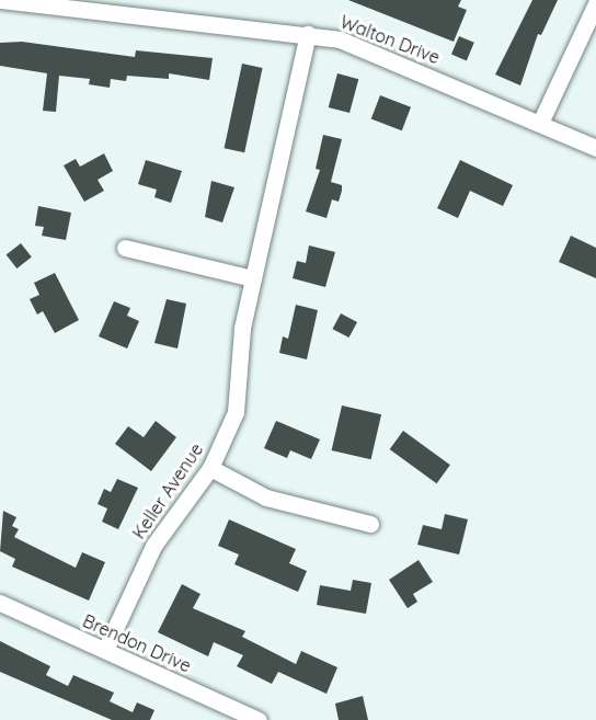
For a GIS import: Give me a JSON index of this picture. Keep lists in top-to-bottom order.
{
  "streets": {
    "street": ["Walton Drive", "Keller Avenue", "Brendon Drive"]
  },
  "crossings": [
    ["Walton Drive", "Keller Avenue"],
    ["Keller Avenue", "Brendon Drive"]
  ]
}
